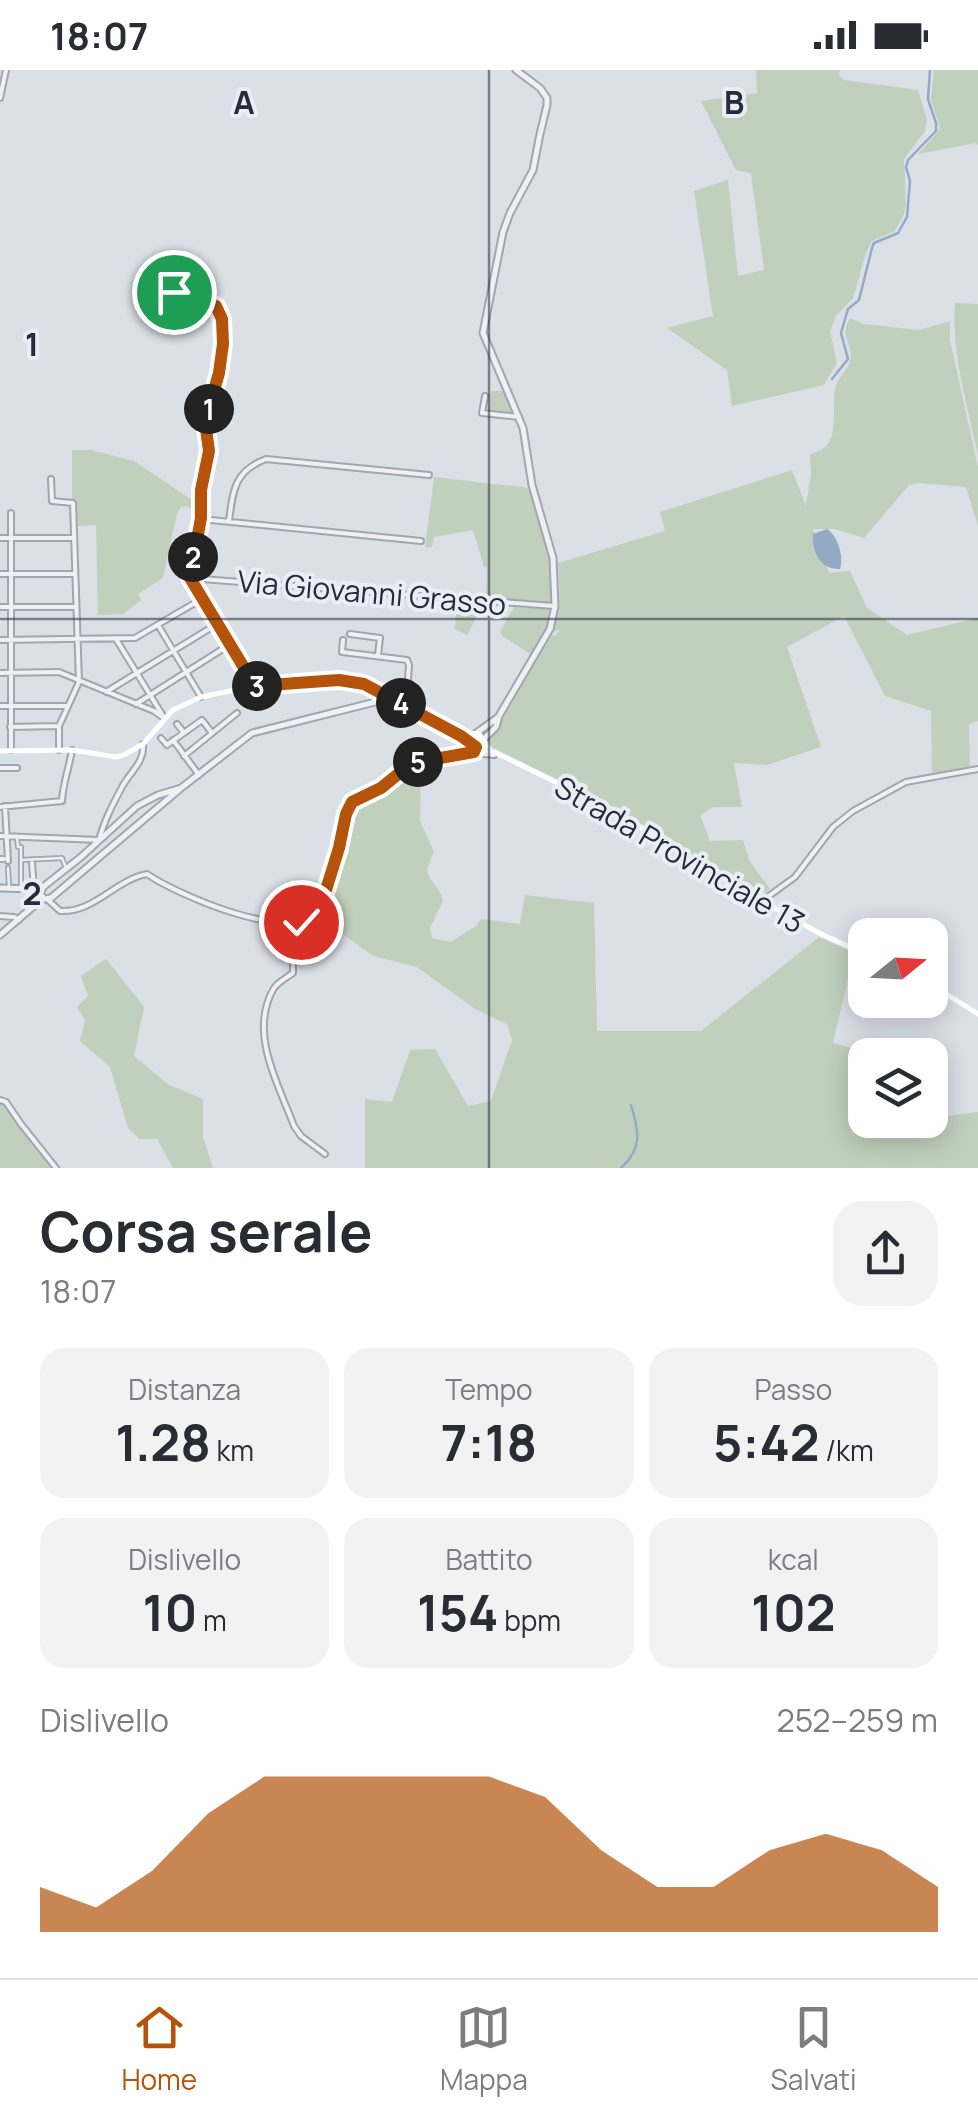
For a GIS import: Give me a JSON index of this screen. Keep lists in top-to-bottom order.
{
  "streets": {
    "main road": ["Strada Provinciale 13"],
    "street": ["Via Giovanni Grasso"]
  },
  "north": "right",
  "page": {
    "status": "18:07",
    "pins": [
      "1",
      "2",
      "3",
      "4",
      "5"
    ],
    "heading": ["Corsa serale", "18:07"],
    "stats": [
      ["Distanza", "1.28 km"],
      ["Tempo", "7:18"],
      ["Passo", "5:42 /km"],
      ["Dislivello", "10 m"],
      ["Battito", "154 bpm"],
      ["kcal", "102"]
    ],
    "chart": ["Dislivello", "252–259 m"],
    "tabs": ["Home", "Mappa", "Salvati"]
  },
  "grid": {
    "columns": ["A", "B"],
    "rows": ["1", "2"]
  }
}
